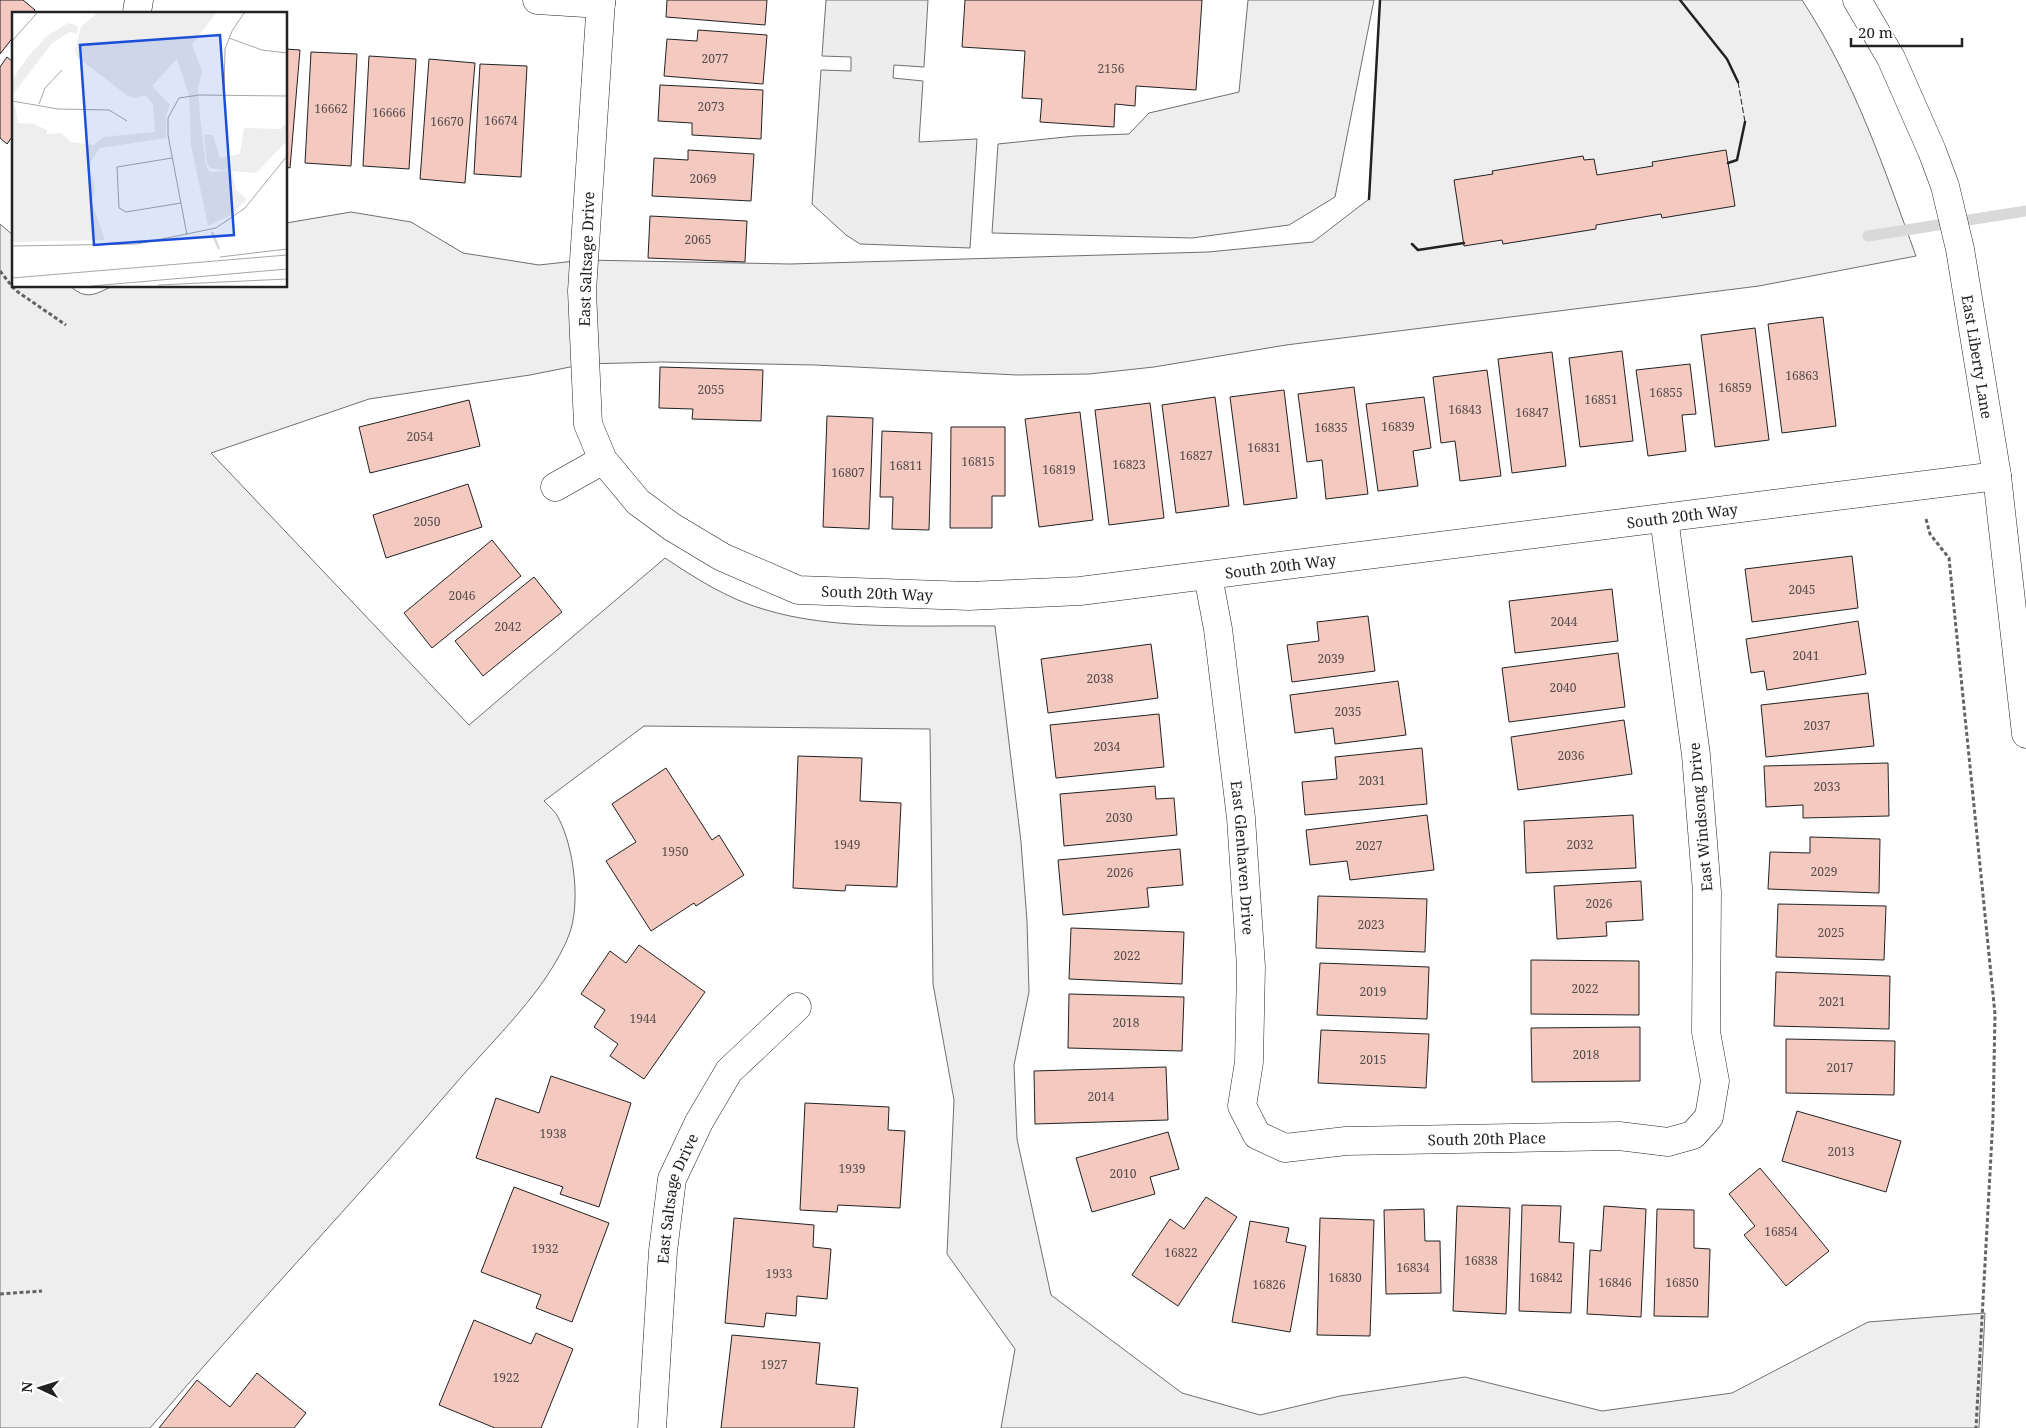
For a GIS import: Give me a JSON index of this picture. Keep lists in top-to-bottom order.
{
  "streets": {
    "street": [
      "East Saltsage Drive",
      "East Liberty Lane",
      "South 20th Way",
      "East Windsong Drive",
      "East Glenhaven Drive",
      "South 20th Place"
    ]
  },
  "crossings": [
    ["East Saltsage Drive", "South 20th Way"],
    ["East Liberty Lane", "South 20th Way"],
    ["South 20th Way", "East Windsong Drive"],
    ["South 20th Way", "East Glenhaven Drive"],
    ["East Windsong Drive", "South 20th Place"],
    ["East Glenhaven Drive", "South 20th Place"]
  ],
  "house_numbers": [
    "2077",
    "2156",
    "2073",
    "16662",
    "16666",
    "16674",
    "16670",
    "2069",
    "2065",
    "16863",
    "16859",
    "2055",
    "16855",
    "16851",
    "16843",
    "16847",
    "16839",
    "16835",
    "2054",
    "16831",
    "16827",
    "16815",
    "16823",
    "16811",
    "16819",
    "16807",
    "2050",
    "2045",
    "2046",
    "2044",
    "2042",
    "2041",
    "2039",
    "2038",
    "2040",
    "2035",
    "2037",
    "2034",
    "2036",
    "2031",
    "2033",
    "2030",
    "1949",
    "2032",
    "2027",
    "1950",
    "2029",
    "2026",
    "2026",
    "2023",
    "2025",
    "2022",
    "2022",
    "2019",
    "2021",
    "1944",
    "2018",
    "2018",
    "2015",
    "2017",
    "2014",
    "1938",
    "2013",
    "1939",
    "2010",
    "16854",
    "1932",
    "16822",
    "16838",
    "16834",
    "1933",
    "16830",
    "16842",
    "16846",
    "16850",
    "16826",
    "1927",
    "1922"
  ],
  "scale_bar": "20 m",
  "north": "left"
}
